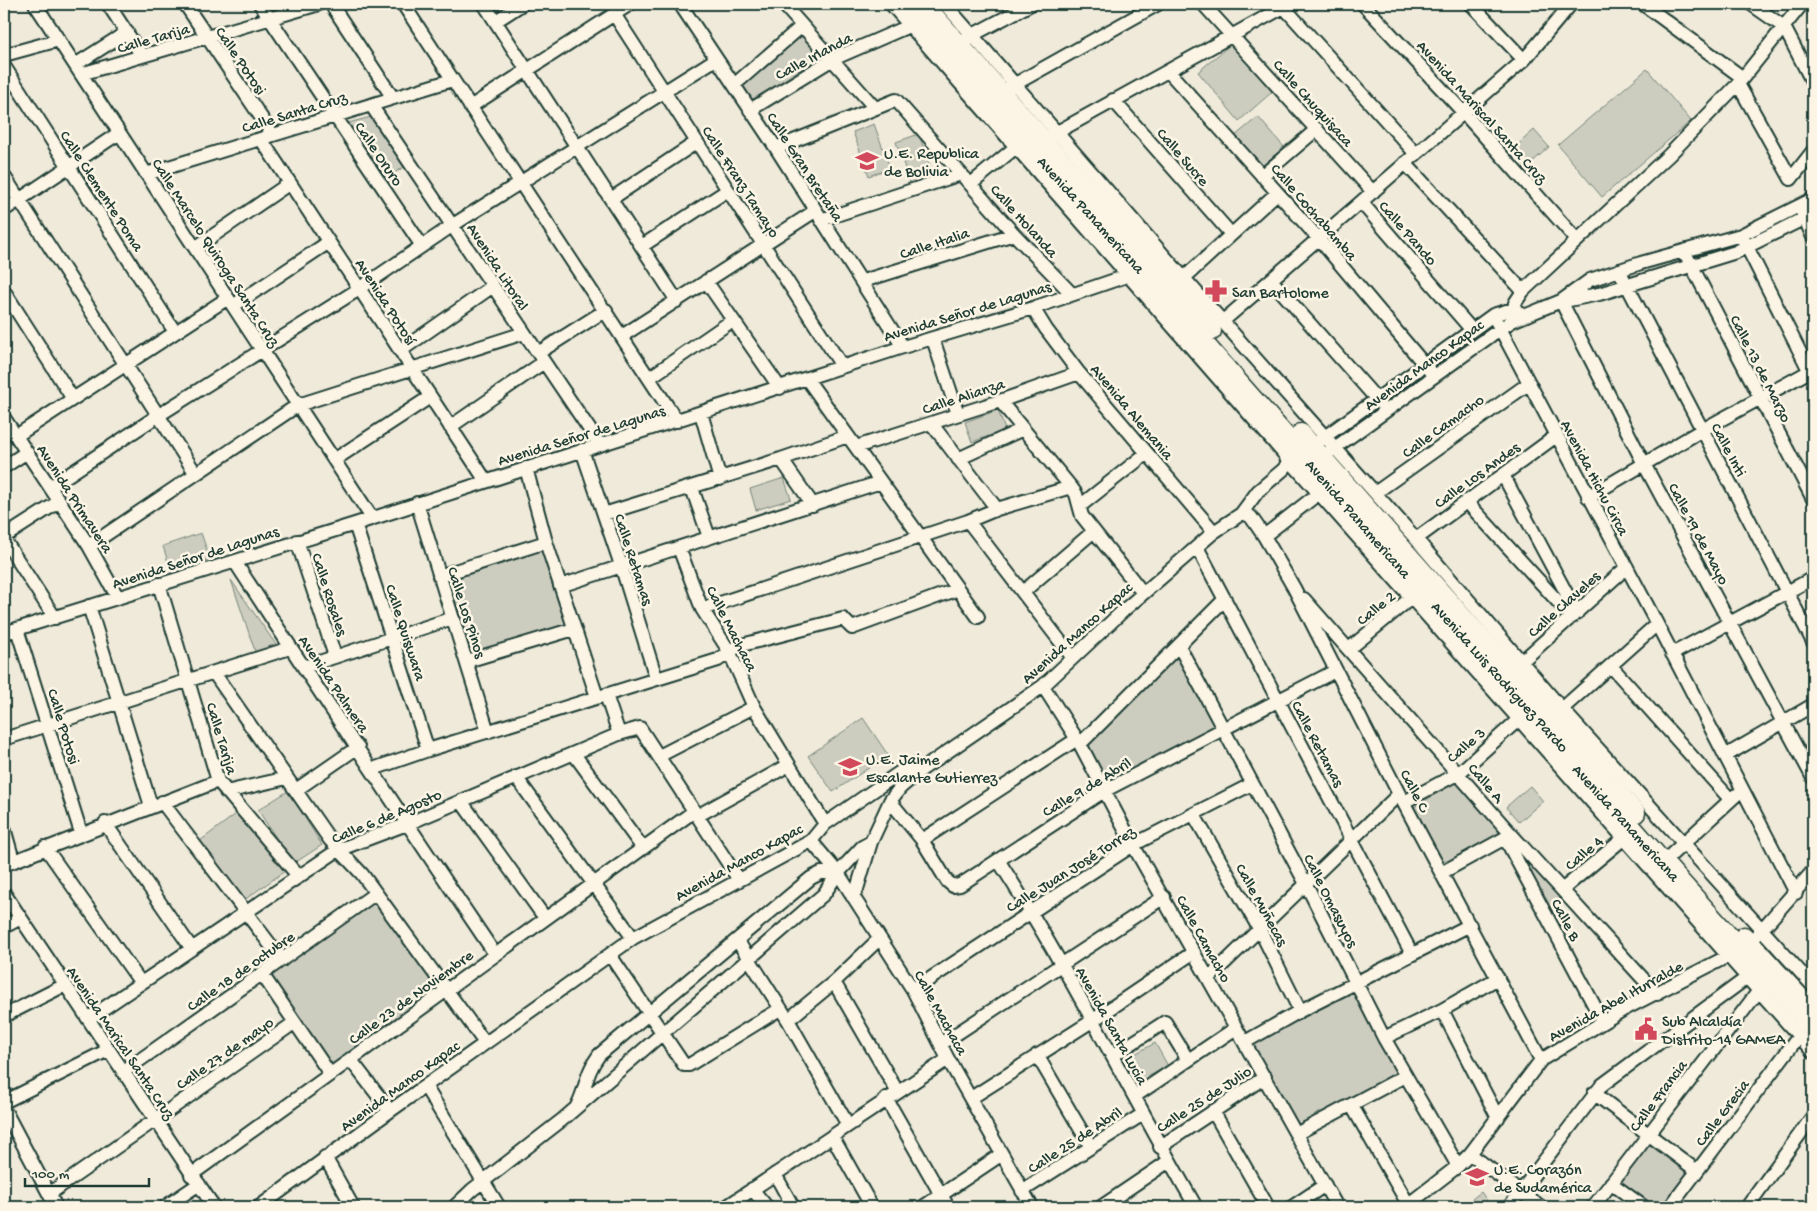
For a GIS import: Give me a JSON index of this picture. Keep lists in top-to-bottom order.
{
  "streets": {
    "highway": ["Avenida Panamericana"],
    "street": [
      "Calle Tarija",
      "Calle Irlanda",
      "Calle Potosi",
      "Calle Chuquisaca",
      "Calle Santa Cruz",
      "Avenida Mariscal Santa Cruz",
      "Calle Oruro",
      "Calle Sucre",
      "Calle Gran Bretaña",
      "Calle Franz Tamayo",
      "Calle Clemente Poma",
      "Calle Cochabamba",
      "Calle Holanda",
      "Calle Pando",
      "Calle Italia",
      "Calle Marcelo Quiroga Santa Cruz",
      "Avenida Litoral",
      "Avenida Potosí",
      "Avenida Señor de Lagunas",
      "Avenida Manco Kapac",
      "Calle 13 de Marzo",
      "Calle Alianza",
      "Avenida Alemania",
      "Calle Camacho",
      "Calle Inti",
      "Calle Los Andes",
      "Avenida Hichu Circa",
      "Avenida Primavera",
      "Calle 19 de Mayo",
      "Calle Retamas",
      "Calle Rosales",
      "Calle Claveles",
      "Calle 2",
      "Calle Los Pinos",
      "Calle Machaca",
      "Calle Quiswara",
      "Avenida Luis Rodriguez Pardo",
      "Avenida Palmera",
      "Calle 3",
      "Calle A",
      "Calle 9 de Abril",
      "Calle C",
      "Calle 6 de Agosto",
      "Calle 4",
      "Calle Juan José Torrez",
      "Calle Omasuyos",
      "Calle Muñecas",
      "Calle B",
      "Calle 18 de octubre",
      "Calle 23 de Noviembre",
      "Avenida Abel Iturralde",
      "Avenida Santa Lucia",
      "Avenida Marical Santa Cruz",
      "Calle 27 de mayo",
      "Calle Francia",
      "Calle 25 de Julio",
      "Calle Grecia",
      "Calle 25 de Abril"
    ]
  },
  "crossings": [
    ["Calle Tarija", "Calle Potosi"],
    ["Calle Tarija", "Calle Oruro"],
    ["Calle Tarija", "Calle Marcelo Quiroga Santa Cruz"],
    ["Calle Tarija", "Avenida Señor de Lagunas"],
    ["Calle Tarija", "Calle 6 de Agosto"],
    ["Calle Irlanda", "Calle Gran Bretaña"],
    ["Calle Irlanda", "Avenida Panamericana"],
    ["Calle Potosi", "Calle Santa Cruz"],
    ["Calle Potosi", "Avenida Potosí"],
    ["Calle Potosi", "Avenida Señor de Lagunas"],
    ["Calle Chuquisaca", "Calle Pando"],
    ["Calle Santa Cruz", "Calle Oruro"],
    ["Calle Santa Cruz", "Calle Marcelo Quiroga Santa Cruz"],
    ["Calle Santa Cruz", "Avenida Litoral"],
    ["Calle Santa Cruz", "Avenida Potosí"],
    ["Avenida Mariscal Santa Cruz", "Calle Pando"],
    ["Calle Gran Bretaña", "Calle Italia"],
    ["Calle Gran Bretaña", "Avenida Señor de Lagunas"],
    ["Calle Franz Tamayo", "Avenida Señor de Lagunas"],
    ["Calle Cochabamba", "Avenida Manco Kapac"],
    ["Avenida Panamericana", "Avenida Señor de Lagunas"],
    ["Avenida Panamericana", "Avenida Manco Kapac"],
    ["Avenida Panamericana", "Calle Camacho"],
    ["Avenida Panamericana", "Calle Los Andes"],
    ["Avenida Panamericana", "Calle Claveles"],
    ["Avenida Panamericana", "Calle 2"],
    ["Avenida Panamericana", "Avenida Luis Rodriguez Pardo"],
    ["Avenida Panamericana", "Avenida Abel Iturralde"],
    ["Avenida Panamericana", "Calle Francia"],
    ["Avenida Panamericana", "Calle Grecia"],
    ["Calle Holanda", "Calle Italia"],
    ["Calle Holanda", "Avenida Señor de Lagunas"],
    ["Calle Marcelo Quiroga Santa Cruz", "Avenida Señor de Lagunas"],
    ["Avenida Litoral", "Avenida Señor de Lagunas"],
    ["Avenida Potosí", "Avenida Señor de Lagunas"],
    ["Avenida Señor de Lagunas", "Avenida Alemania"],
    ["Avenida Señor de Lagunas", "Avenida Primavera"],
    ["Avenida Señor de Lagunas", "Calle Retamas"],
    ["Avenida Señor de Lagunas", "Calle Rosales"],
    ["Avenida Señor de Lagunas", "Calle Los Pinos"],
    ["Avenida Señor de Lagunas", "Calle Quiswara"],
    ["Avenida Señor de Lagunas", "Avenida Palmera"],
    ["Avenida Manco Kapac", "Avenida Alemania"],
    ["Avenida Manco Kapac", "Calle Camacho"],
    ["Avenida Manco Kapac", "Avenida Hichu Circa"],
    ["Avenida Manco Kapac", "Calle Retamas"],
    ["Avenida Manco Kapac", "Calle Machaca"],
    ["Calle Alianza", "Avenida Alemania"],
    ["Calle Camacho", "Avenida Hichu Circa"],
    ["Calle Camacho", "Calle 3"],
    ["Calle Camacho", "Calle 9 de Abril"],
    ["Calle Camacho", "Calle Juan José Torrez"],
    ["Calle Camacho", "Calle 25 de Julio"],
    ["Calle Los Andes", "Avenida Hichu Circa"],
    ["Avenida Hichu Circa", "Calle Claveles"],
    ["Avenida Hichu Circa", "Avenida Abel Iturralde"],
    ["Calle Retamas", "Calle 3"],
    ["Calle Retamas", "Calle 9 de Abril"],
    ["Calle 2", "Avenida Luis Rodriguez Pardo"],
    ["Calle 2", "Calle A"],
    ["Calle Machaca", "Calle Juan José Torrez"],
    ["Calle Machaca", "Calle 23 de Noviembre"],
    ["Calle Machaca", "Calle 25 de Abril"],
    ["Avenida Luis Rodriguez Pardo", "Calle 3"],
    ["Avenida Luis Rodriguez Pardo", "Calle 4"],
    ["Avenida Luis Rodriguez Pardo", "Avenida Abel Iturralde"],
    ["Avenida Palmera", "Calle 6 de Agosto"],
    ["Avenida Palmera", "Calle 23 de Noviembre"],
    ["Calle 3", "Calle A"],
    ["Calle 3", "Calle C"],
    ["Calle 3", "Calle Omasuyos"],
    ["Calle 3", "Calle Muñecas"],
    ["Calle A", "Calle C"],
    ["Calle A", "Calle 4"],
    ["Calle A", "Calle B"],
    ["Calle A", "Avenida Abel Iturralde"],
    ["Calle 9 de Abril", "Calle C"],
    ["Calle 9 de Abril", "Calle Omasuyos"],
    ["Calle 9 de Abril", "Avenida Santa Lucia"],
    ["Calle C", "Avenida Abel Iturralde"],
    ["Calle 6 de Agosto", "Avenida Marical Santa Cruz"],
    ["Calle Juan José Torrez", "Calle Omasuyos"],
    ["Calle Juan José Torrez", "Calle Muñecas"],
    ["Calle Juan José Torrez", "Avenida Santa Lucia"],
    ["Calle Omasuyos", "Avenida Abel Iturralde"],
    ["Calle B", "Avenida Abel Iturralde"],
    ["Calle 18 de octubre", "Avenida Marical Santa Cruz"],
    ["Calle 23 de Noviembre", "Avenida Marical Santa Cruz"],
    ["Avenida Santa Lucia", "Calle 25 de Julio"],
    ["Avenida Santa Lucia", "Calle 25 de Abril"],
    ["Avenida Marical Santa Cruz", "Calle 27 de mayo"]
  ],
  "places": {
    "school or university": ["U.E. Republica de Bolivia", "U.E. Jaime Escalante Gutierrez", "U.E. Corazón de Sudamérica"],
    "pharmacy": ["San Bartolome"],
    "public building": ["Sub Alcaldía Distrito-14 GAMEA"]
  },
  "scale_bar": "100 m"
}
